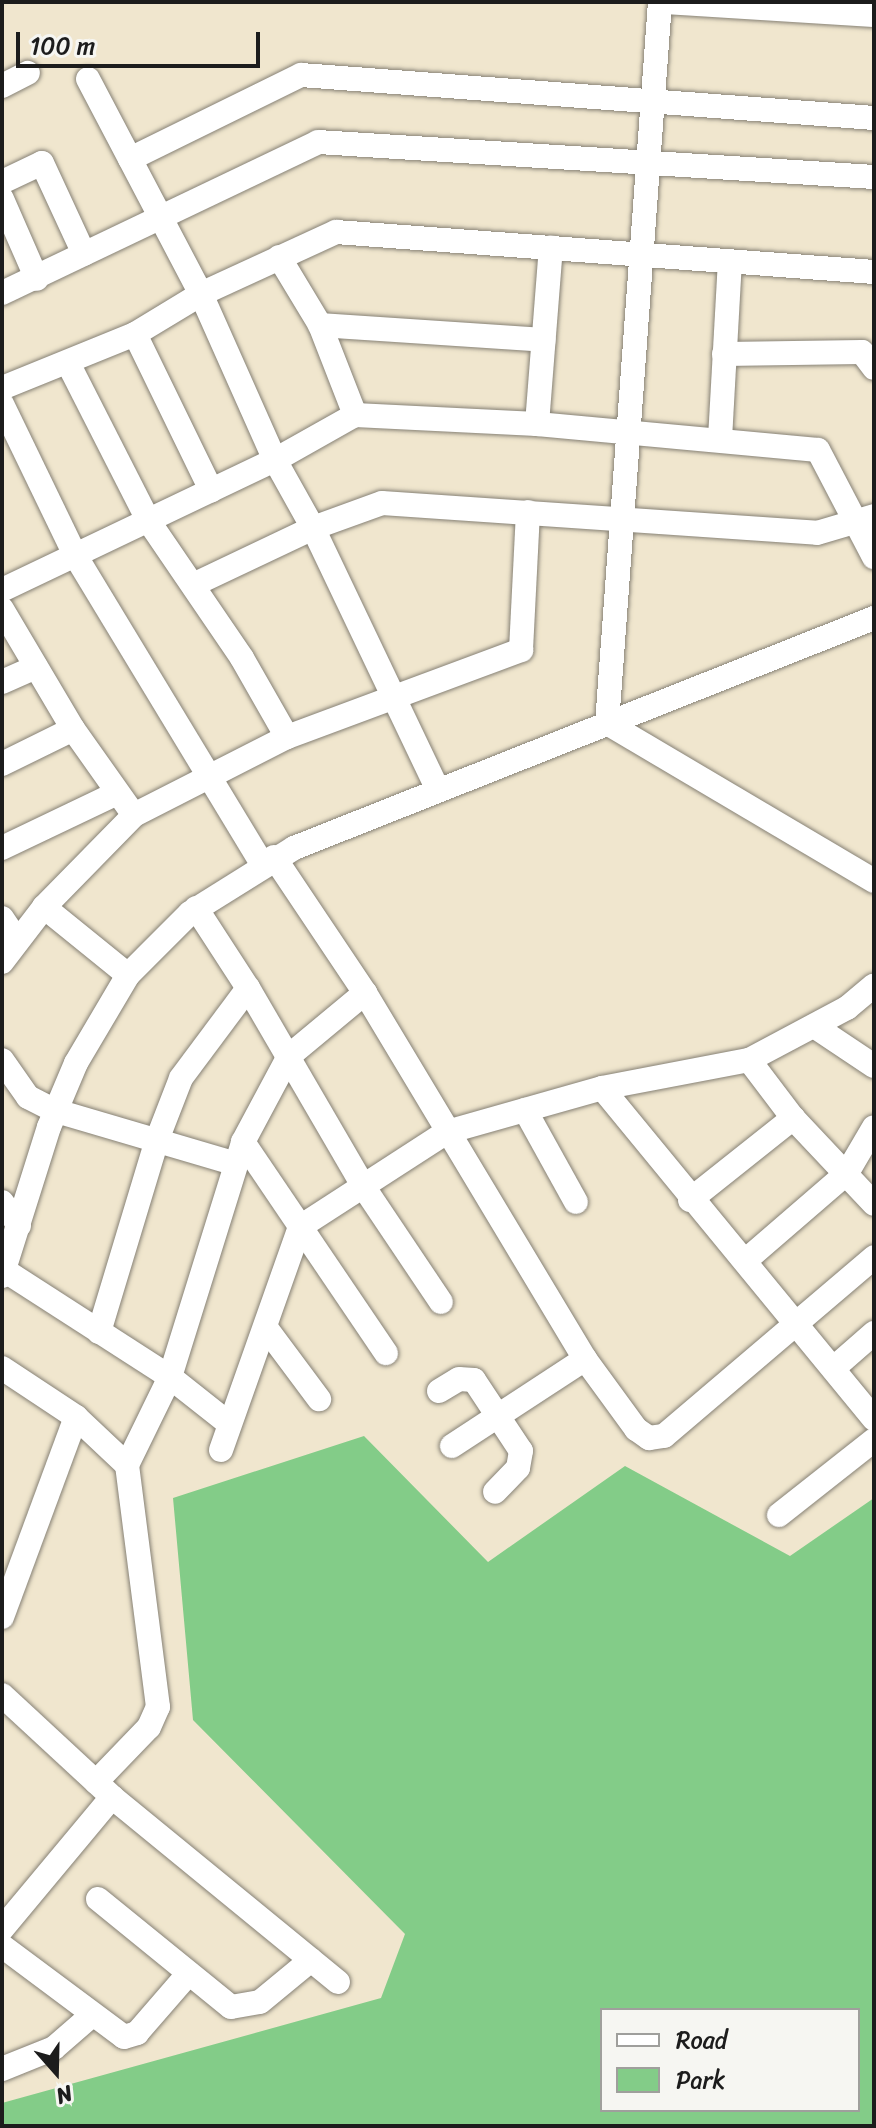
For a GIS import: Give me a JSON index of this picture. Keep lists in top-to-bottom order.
{
  "legend": ["Road", "Park"],
  "scale_bar": "100 m",
  "north": "bottom"
}
